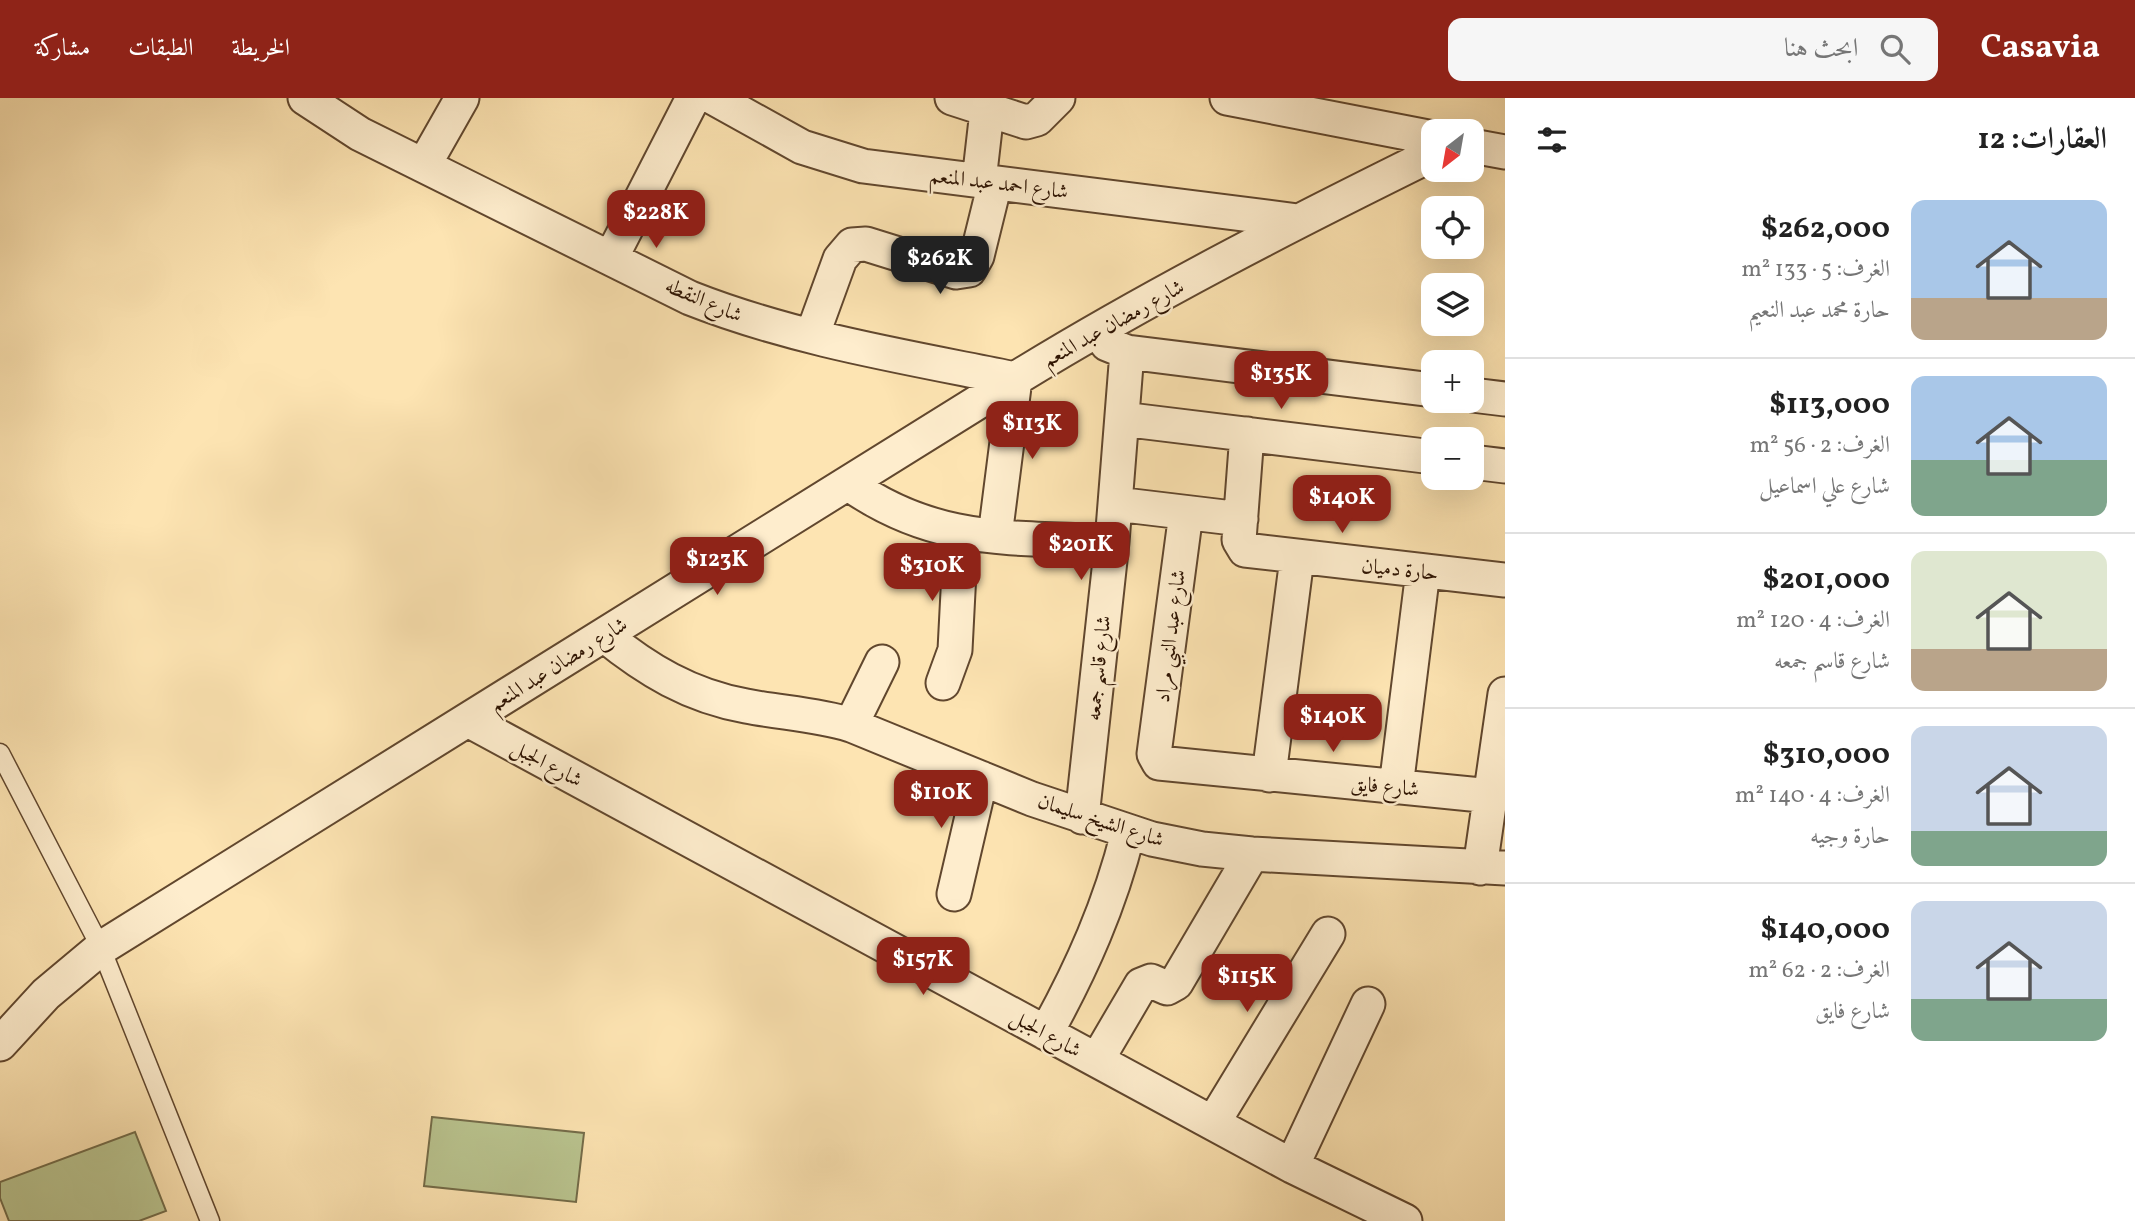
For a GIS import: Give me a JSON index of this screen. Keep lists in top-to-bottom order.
{
  "streets": {
    "street": [
      "شارع احمد عبد المنعم",
      "شارع النقطه",
      "شارع رمضان عبد المنعم",
      "حارة دميان",
      "شارع عبد النبي مراد",
      "شارع قاسم جمعه",
      "شارع الجبل",
      "شارع فايق",
      "شارع الشيخ سليمان"
    ]
  },
  "crossings": [
    ["شارع احمد عبد المنعم", "شارع رمضان عبد المنعم"],
    ["شارع النقطه", "شارع رمضان عبد المنعم"],
    ["شارع رمضان عبد المنعم", "شارع الجبل"],
    ["شارع رمضان عبد المنعم", "شارع الشيخ سليمان"],
    ["شارع عبد النبي مراد", "شارع فايق"],
    ["شارع قاسم جمعه", "شارع الشيخ سليمان"]
  ],
  "north": "bottom left",
  "page": {
    "header": "Casavia",
    "search": "ابحث هنا",
    "nav": ["الخريطة", "الطبقات", "مشاركة"],
    "heading": "العقارات: 12",
    "map_buttons": ["+", "−"],
    "list": [
      {
        "name": "$262,000",
        "note": "الغرف: 5 · 133 m² · حارة محمد عبد النعيم"
      },
      {
        "name": "$113,000",
        "note": "الغرف: 2 · 56 m² · شارع علي اسماعيل"
      },
      {
        "name": "$201,000",
        "note": "الغرف: 4 · 120 m² · شارع قاسم جمعه"
      },
      {
        "name": "$310,000",
        "note": "الغرف: 4 · 140 m² · حارة وجيه"
      },
      {
        "name": "$140,000",
        "note": "الغرف: 2 · 62 m² · شارع فايق"
      }
    ],
    "price": [
      "$228K",
      "$262K",
      "$135K",
      "$113K",
      "$140K",
      "$201K",
      "$123K",
      "$310K",
      "$140K",
      "$110K",
      "$157K",
      "$115K"
    ]
  }
}
